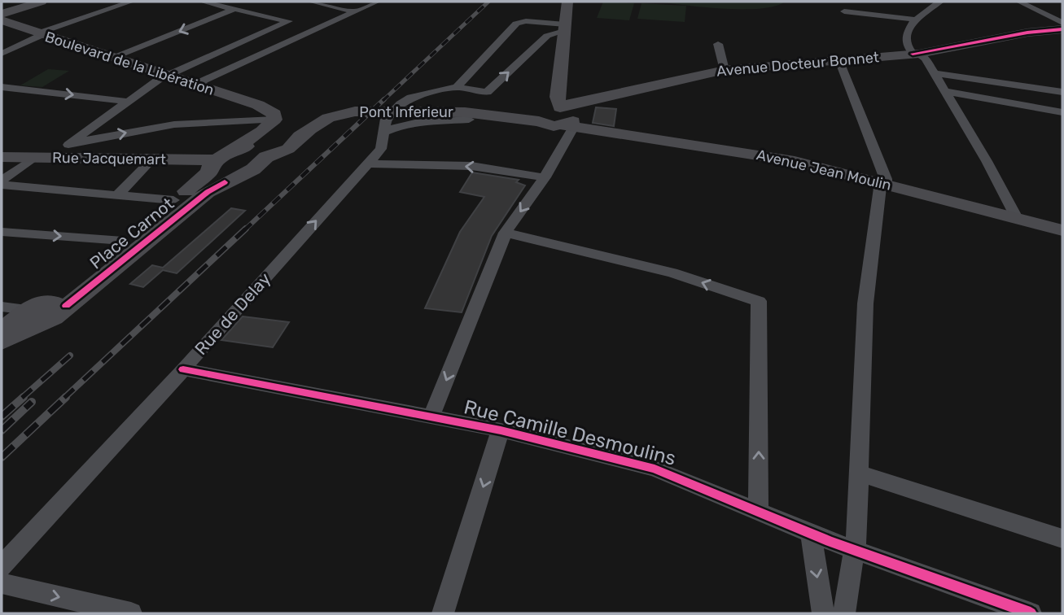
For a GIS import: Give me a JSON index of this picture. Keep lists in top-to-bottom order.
{
  "streets": {
    "main road": [
      "Boulevard de la Libération",
      "Avenue Docteur Bonnet",
      "Pont Inferieur",
      "Rue Jacquemart",
      "Avenue Jean Moulin",
      "Place Carnot"
    ],
    "street": ["Rue de Delay", "Rue Camille Desmoulins"]
  },
  "crossings": [
    ["Boulevard de la Libération", "Pont Inferieur"],
    ["Boulevard de la Libération", "Place Carnot"],
    ["Avenue Docteur Bonnet", "Pont Inferieur"],
    ["Avenue Docteur Bonnet", "Avenue Jean Moulin"],
    ["Pont Inferieur", "Avenue Jean Moulin"],
    ["Pont Inferieur", "Place Carnot"],
    ["Rue Jacquemart", "Place Carnot"],
    ["Rue de Delay", "Rue Camille Desmoulins"]
  ],
  "one_way": ["Rue de Delay"]
}
